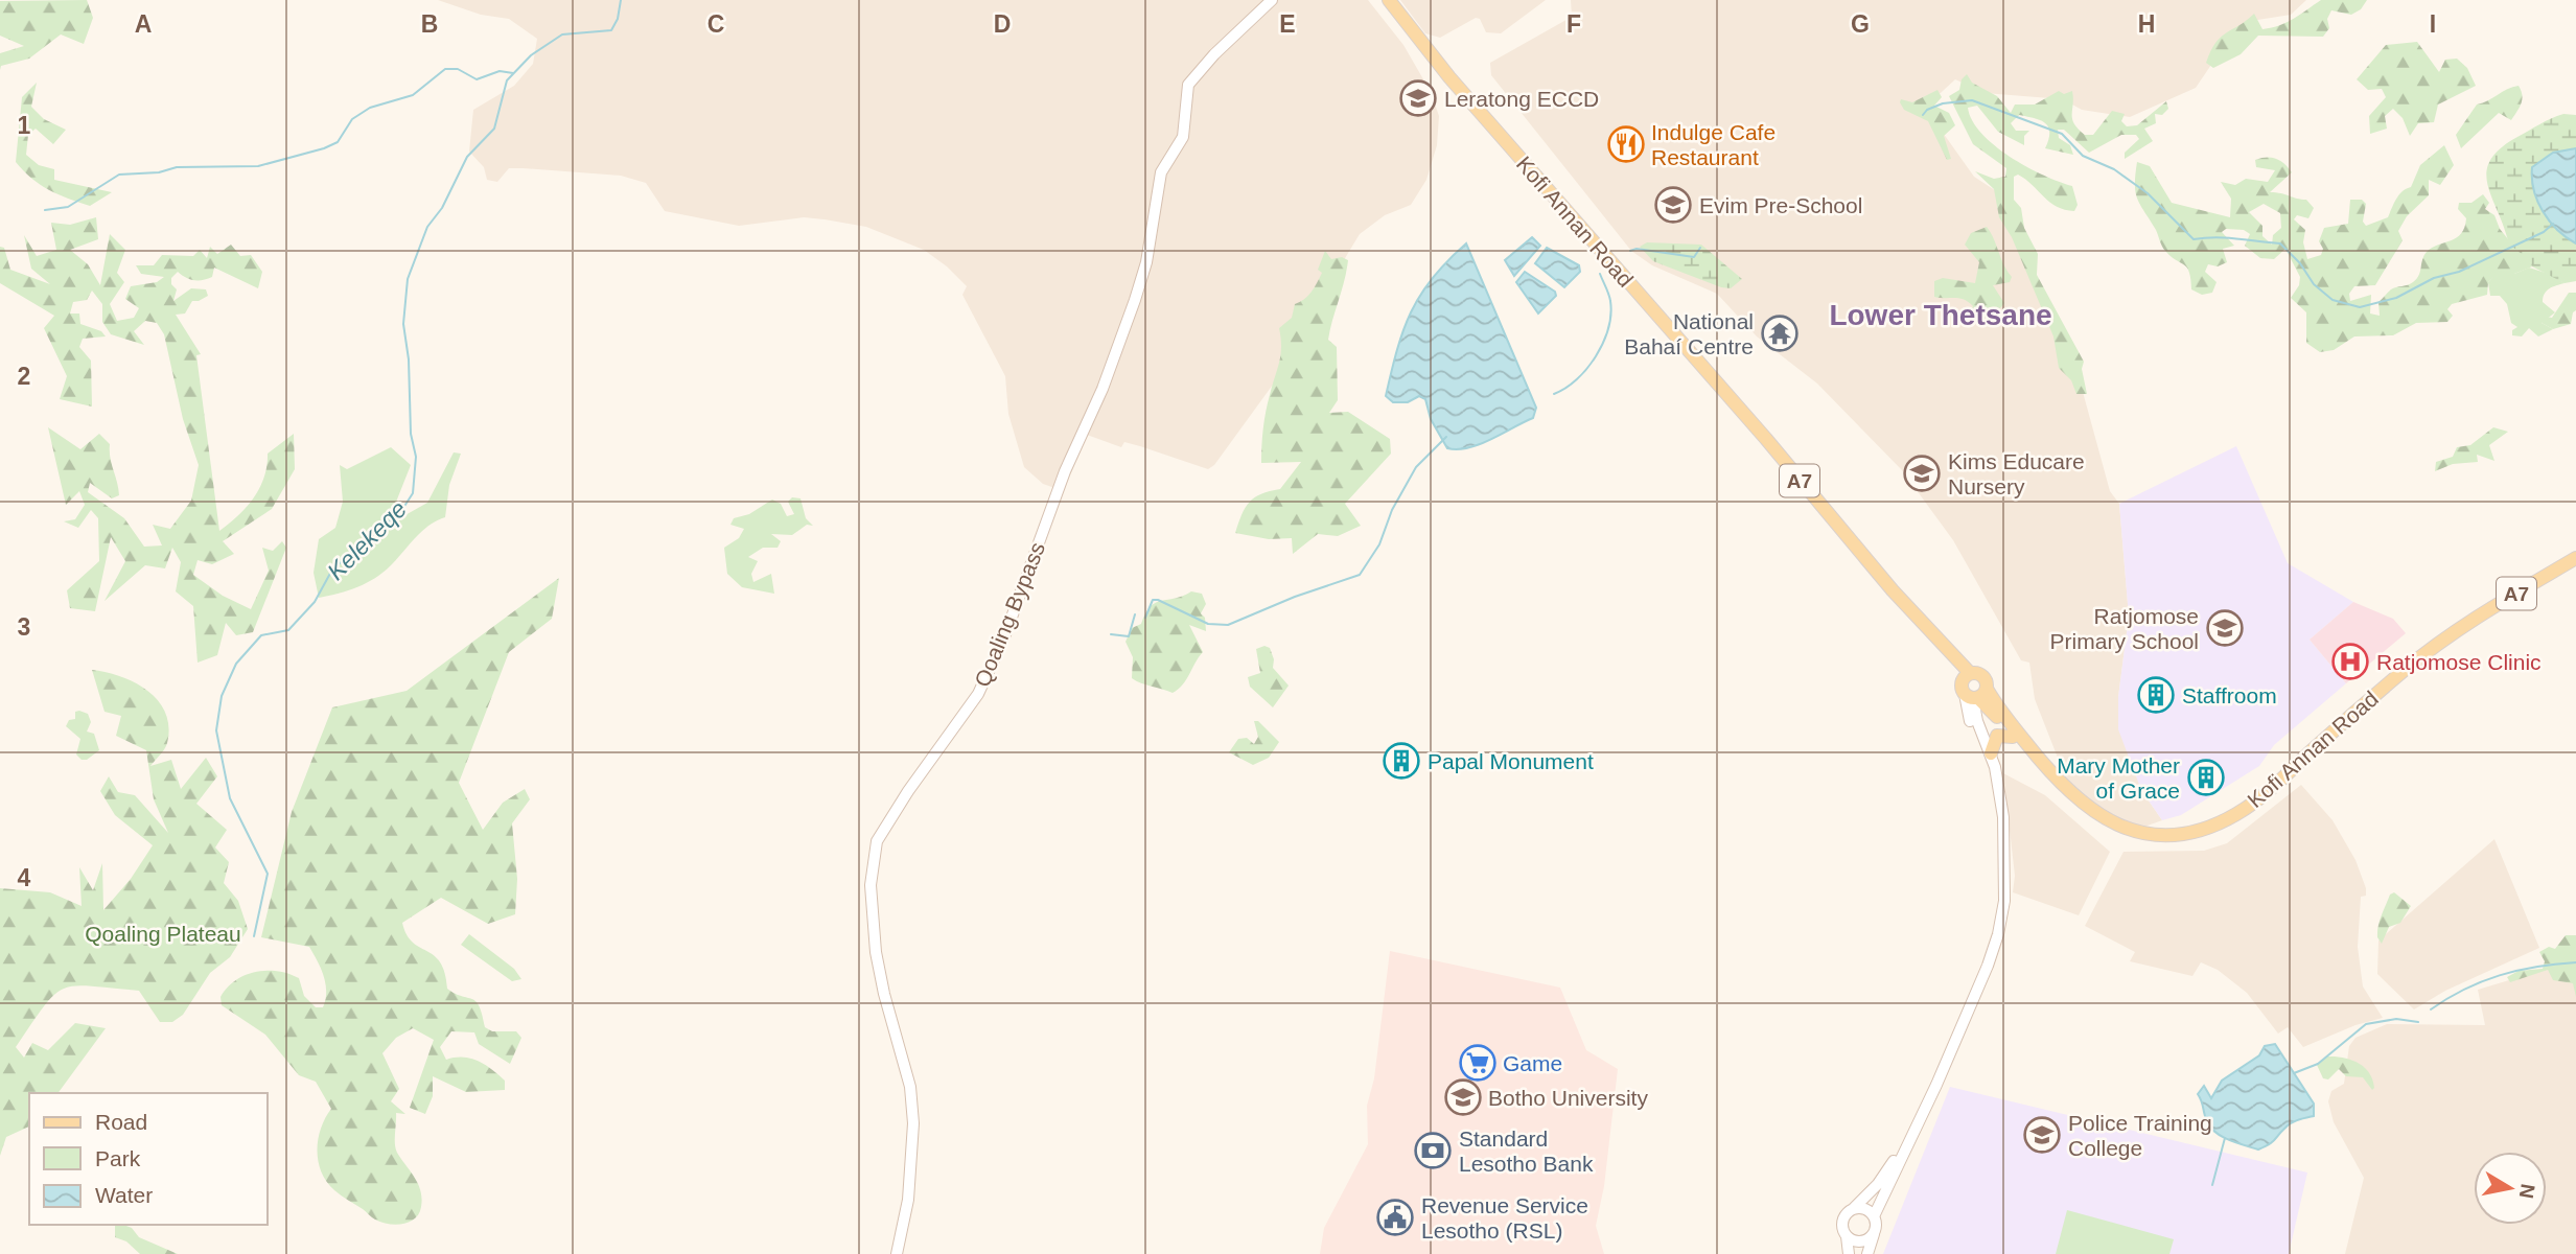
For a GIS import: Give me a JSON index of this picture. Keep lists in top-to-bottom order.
{
  "streets": {
    "main road": ["Kofi Annan Road", "A7", "Qoaling Bypass"]
  },
  "crossings": [
    ["Kofi Annan Road", "A7"]
  ],
  "districts": ["Lower Thetsane"],
  "water": ["Kelekeqe"],
  "parks": ["Qoaling Plateau"],
  "places": {
    "school or university": [
      "Leratong ECCD",
      "Evim Pre-School",
      "Kims Educare Nursery",
      "Ratjomose Primary School",
      "Botho University",
      "Police Training College"
    ],
    "restaurant": ["Indulge Cafe Restaurant"],
    "temple": ["National Bahaí Centre"],
    "hospital": ["Ratjomose Clinic"],
    "building": ["Staffroom", "Papal Monument", "Mary Mother of Grace"],
    "supermarket": ["Game"],
    "bank": ["Standard Lesotho Bank"],
    "public building": ["Revenue Service Lesotho (RSL)"]
  },
  "legend": ["Road", "Park", "Water"],
  "north": "right",
  "grid": {
    "columns": [
      "A",
      "B",
      "C",
      "D",
      "E",
      "F",
      "G",
      "H",
      "I"
    ],
    "rows": [
      "1",
      "2",
      "3",
      "4"
    ]
  }
}
